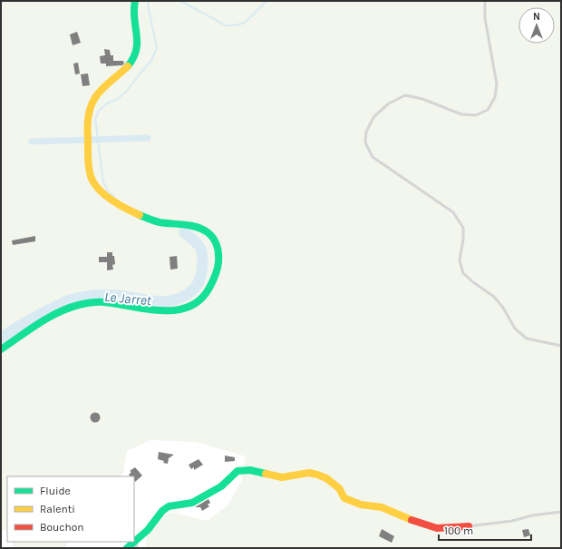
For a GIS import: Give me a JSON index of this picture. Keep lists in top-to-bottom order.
{
  "water": ["Le Jarret"],
  "legend": ["Fluide", "Ralenti", "Bouchon"],
  "scale_bar": "100 m",
  "north": "top"
}
